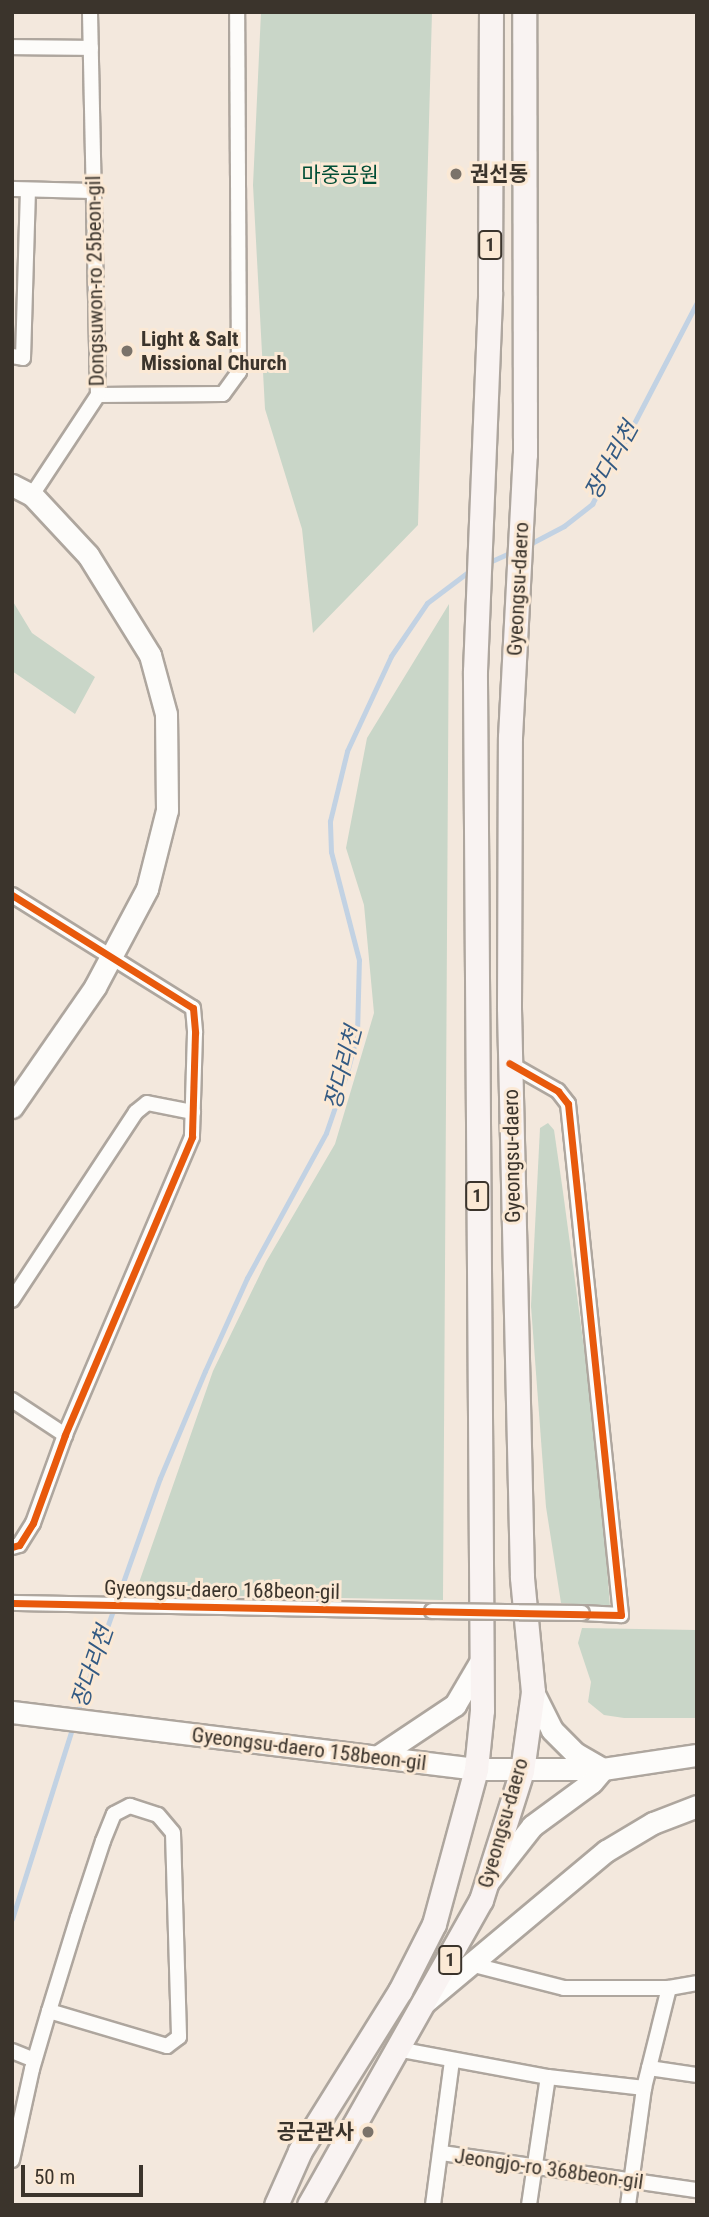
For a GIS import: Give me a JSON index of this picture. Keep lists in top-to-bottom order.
{
  "streets": {
    "main road": ["1", "Gyeongsu-daero", "Gyeongsu-daero 158beon-gil"],
    "street": ["Dongsuwon-ro 25beon-gil", "Gyeongsu-daero 168beon-gil", "Jeongjo-ro 368beon-gil"]
  },
  "crossings": [
    ["Gyeongsu-daero", "Gyeongsu-daero 168beon-gil"],
    ["Gyeongsu-daero", "Gyeongsu-daero 158beon-gil"]
  ],
  "water": ["장다리천"],
  "parks": ["마중공원"],
  "places": ["권선동", "Light & Salt Missional Church", "공군관사"],
  "scale_bar": "50 m"
}
